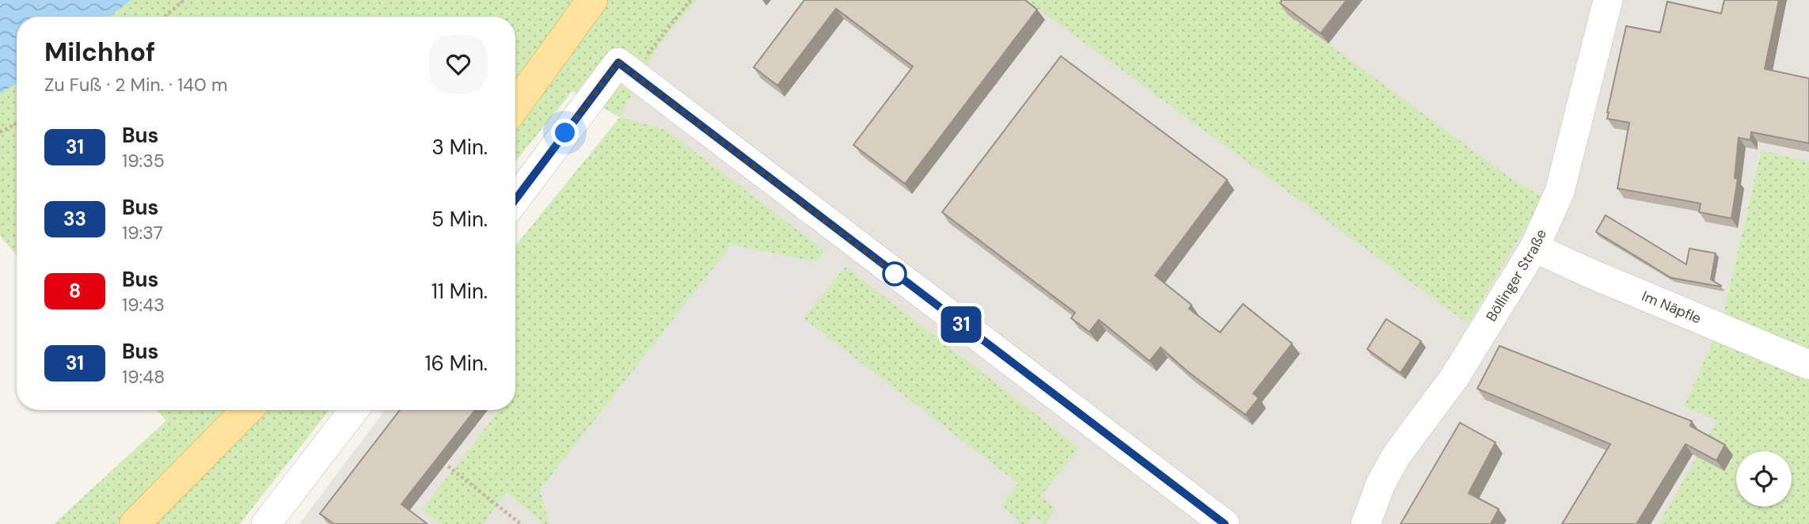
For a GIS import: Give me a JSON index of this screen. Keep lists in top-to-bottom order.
{
  "streets": {
    "street": ["Böllinger Straße", "Im Näpfle"]
  },
  "crossings": [
    ["Böllinger Straße", "Im Näpfle"]
  ],
  "lines": ["bus line 31"],
  "page": {
    "on_map": "31",
    "heading": ["Milchhof", "Zu Fuß · 2 Min. · 140 m"],
    "list": [
      {
        "mark": "31",
        "name": "Bus",
        "note": "19:35",
        "value": "3 Min."
      },
      {
        "mark": "33",
        "name": "Bus",
        "note": "19:37",
        "value": "5 Min."
      },
      {
        "mark": "8",
        "name": "Bus",
        "note": "19:43",
        "value": "11 Min."
      },
      {
        "mark": "31",
        "name": "Bus",
        "note": "19:48",
        "value": "16 Min."
      }
    ]
  }
}
